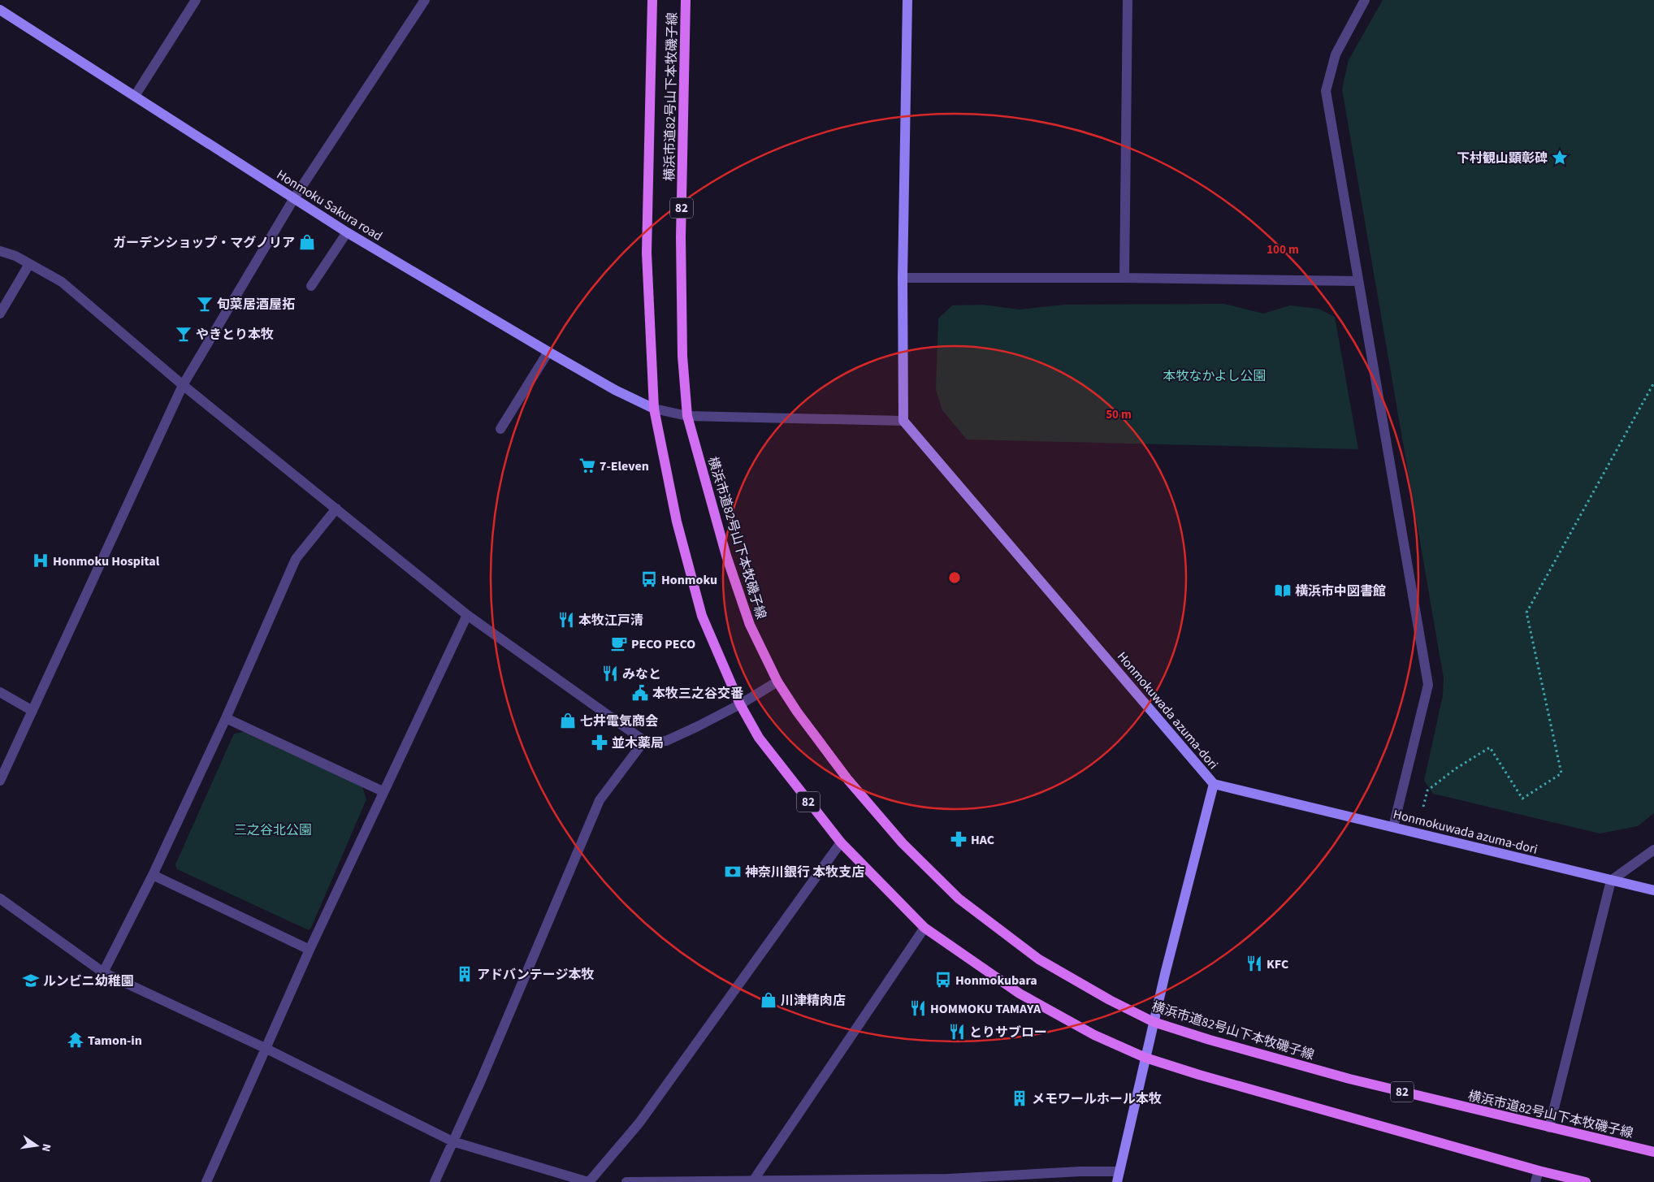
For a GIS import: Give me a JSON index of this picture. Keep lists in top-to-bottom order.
{
  "streets": {
    "main road": ["横浜市道82号山下本牧磯子線", "82"],
    "street": ["Honmoku Sakura road", "Honmokuwada azuma-dori"]
  },
  "crossings": [
    ["横浜市道82号山下本牧磯子線", "Honmoku Sakura road"]
  ],
  "parks": ["本牧なかよし公園", "三之谷北公園"],
  "places": {
    "place": ["下村観山顕彰碑"],
    "shop": ["ガーデンショップ・マグノリア", "七井電気商会", "川津精肉店"],
    "bar": ["旬菜居酒屋拓", "やきとり本牧"],
    "supermarket": ["7-Eleven"],
    "hospital": ["Honmoku Hospital"],
    "bus stop": ["Honmoku", "Honmokubara"],
    "library": ["横浜市中図書館"],
    "restaurant": [
      "本牧江戸清",
      "みなと",
      "KFC",
      "HOMMOKU TAMAYA",
      "とりサブロー"
    ],
    "cafe": ["PECO PECO"],
    "public building": ["本牧三之谷交番"],
    "pharmacy": ["並木薬局", "HAC"],
    "bank": ["神奈川銀行 本牧支店"],
    "building": ["アドバンテージ本牧", "メモワールホール本牧"],
    "school or university": ["ルンビニ幼稚園"],
    "temple": ["Tamon-in"]
  },
  "north": "right",
  "rings": ["100 m", "50 m"]
}
